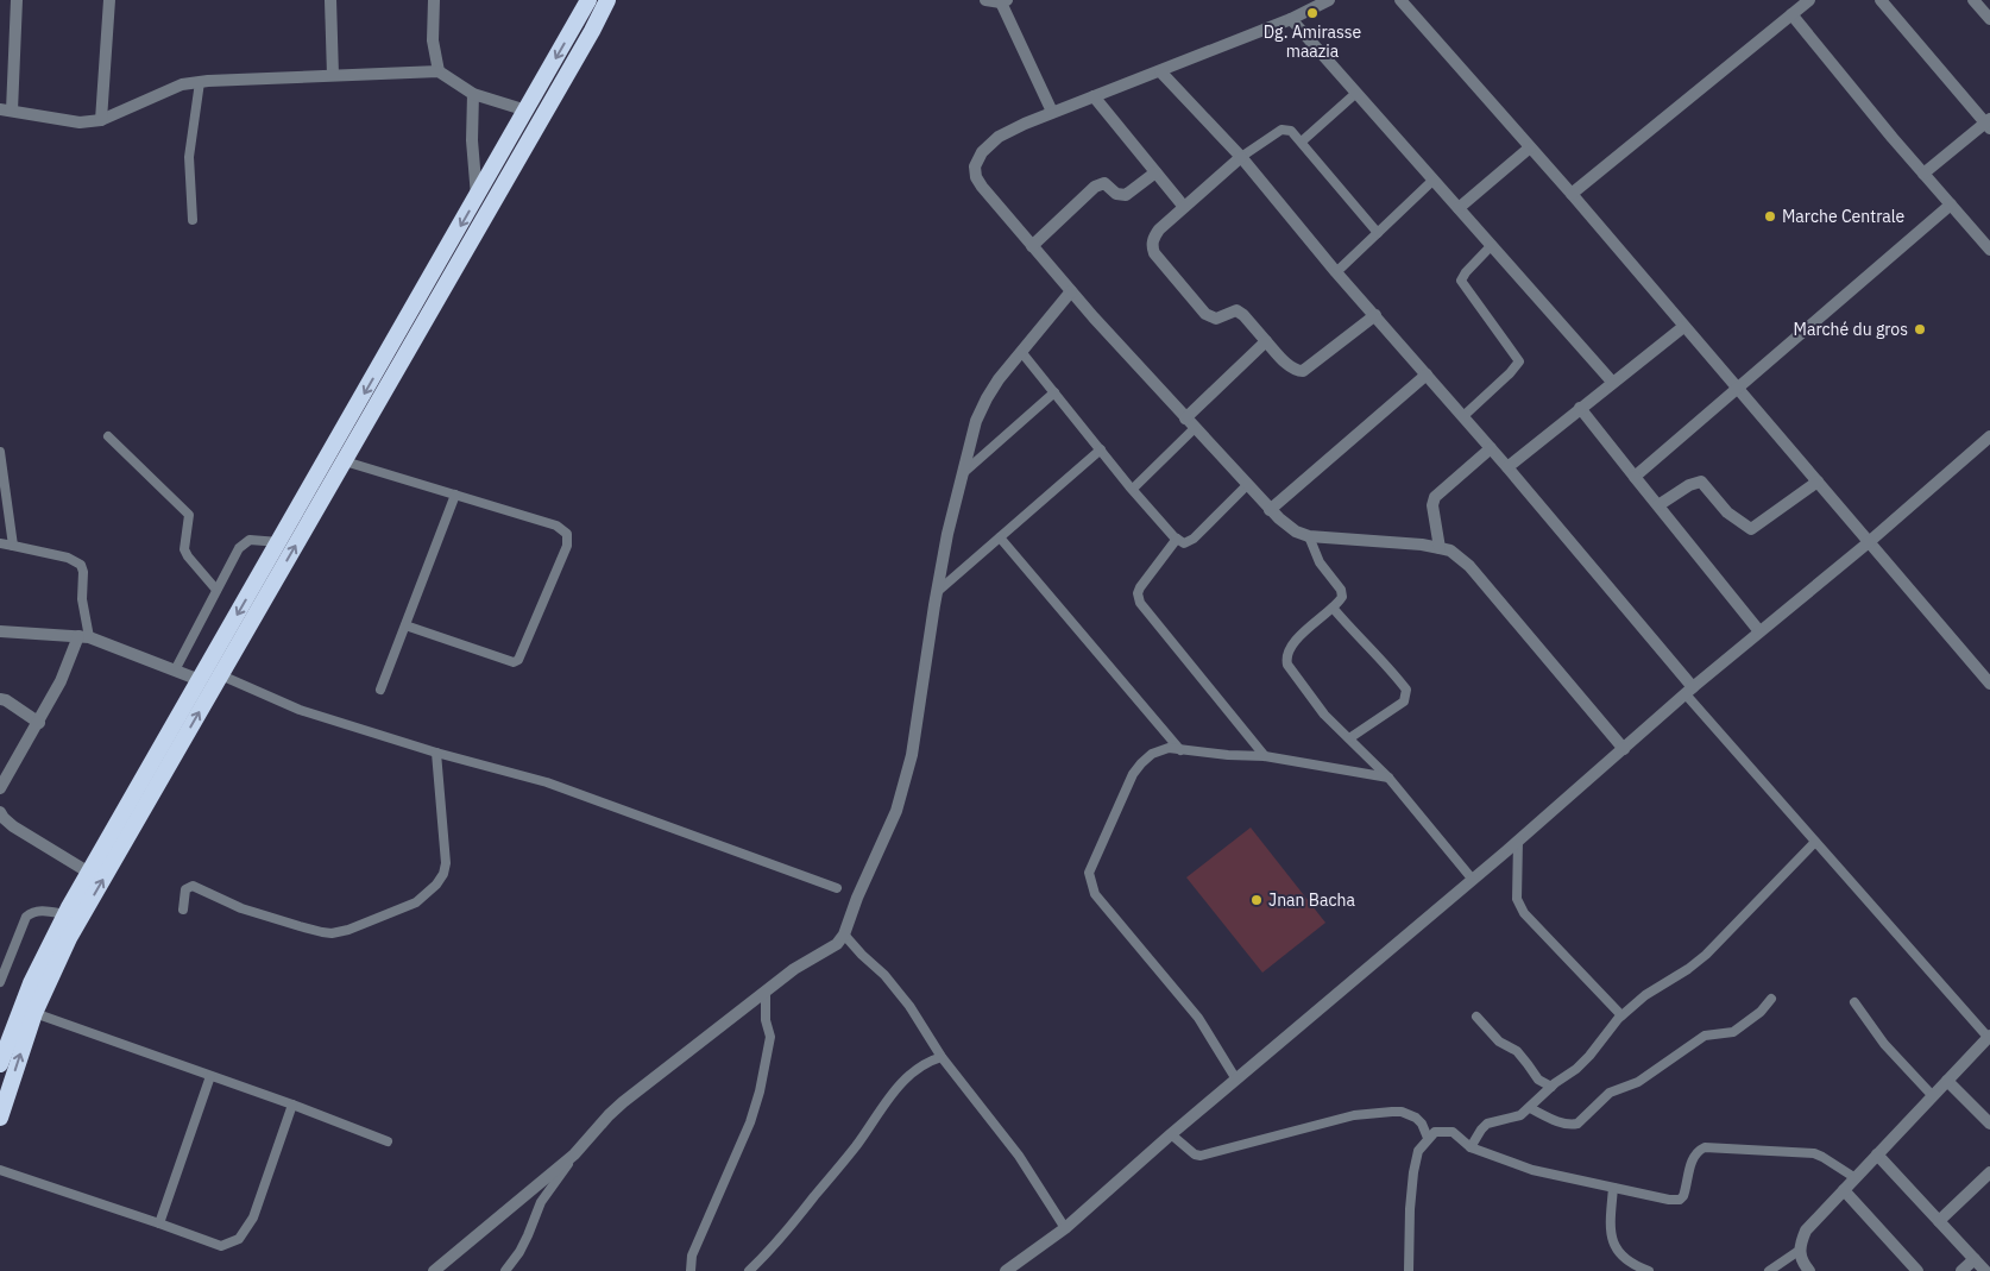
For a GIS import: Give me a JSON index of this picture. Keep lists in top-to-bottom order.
{
  "places": [
    "Dg. Amirasse maazia",
    "Marche Centrale",
    "Marché du gros",
    "Jnan Bacha"
  ]
}
